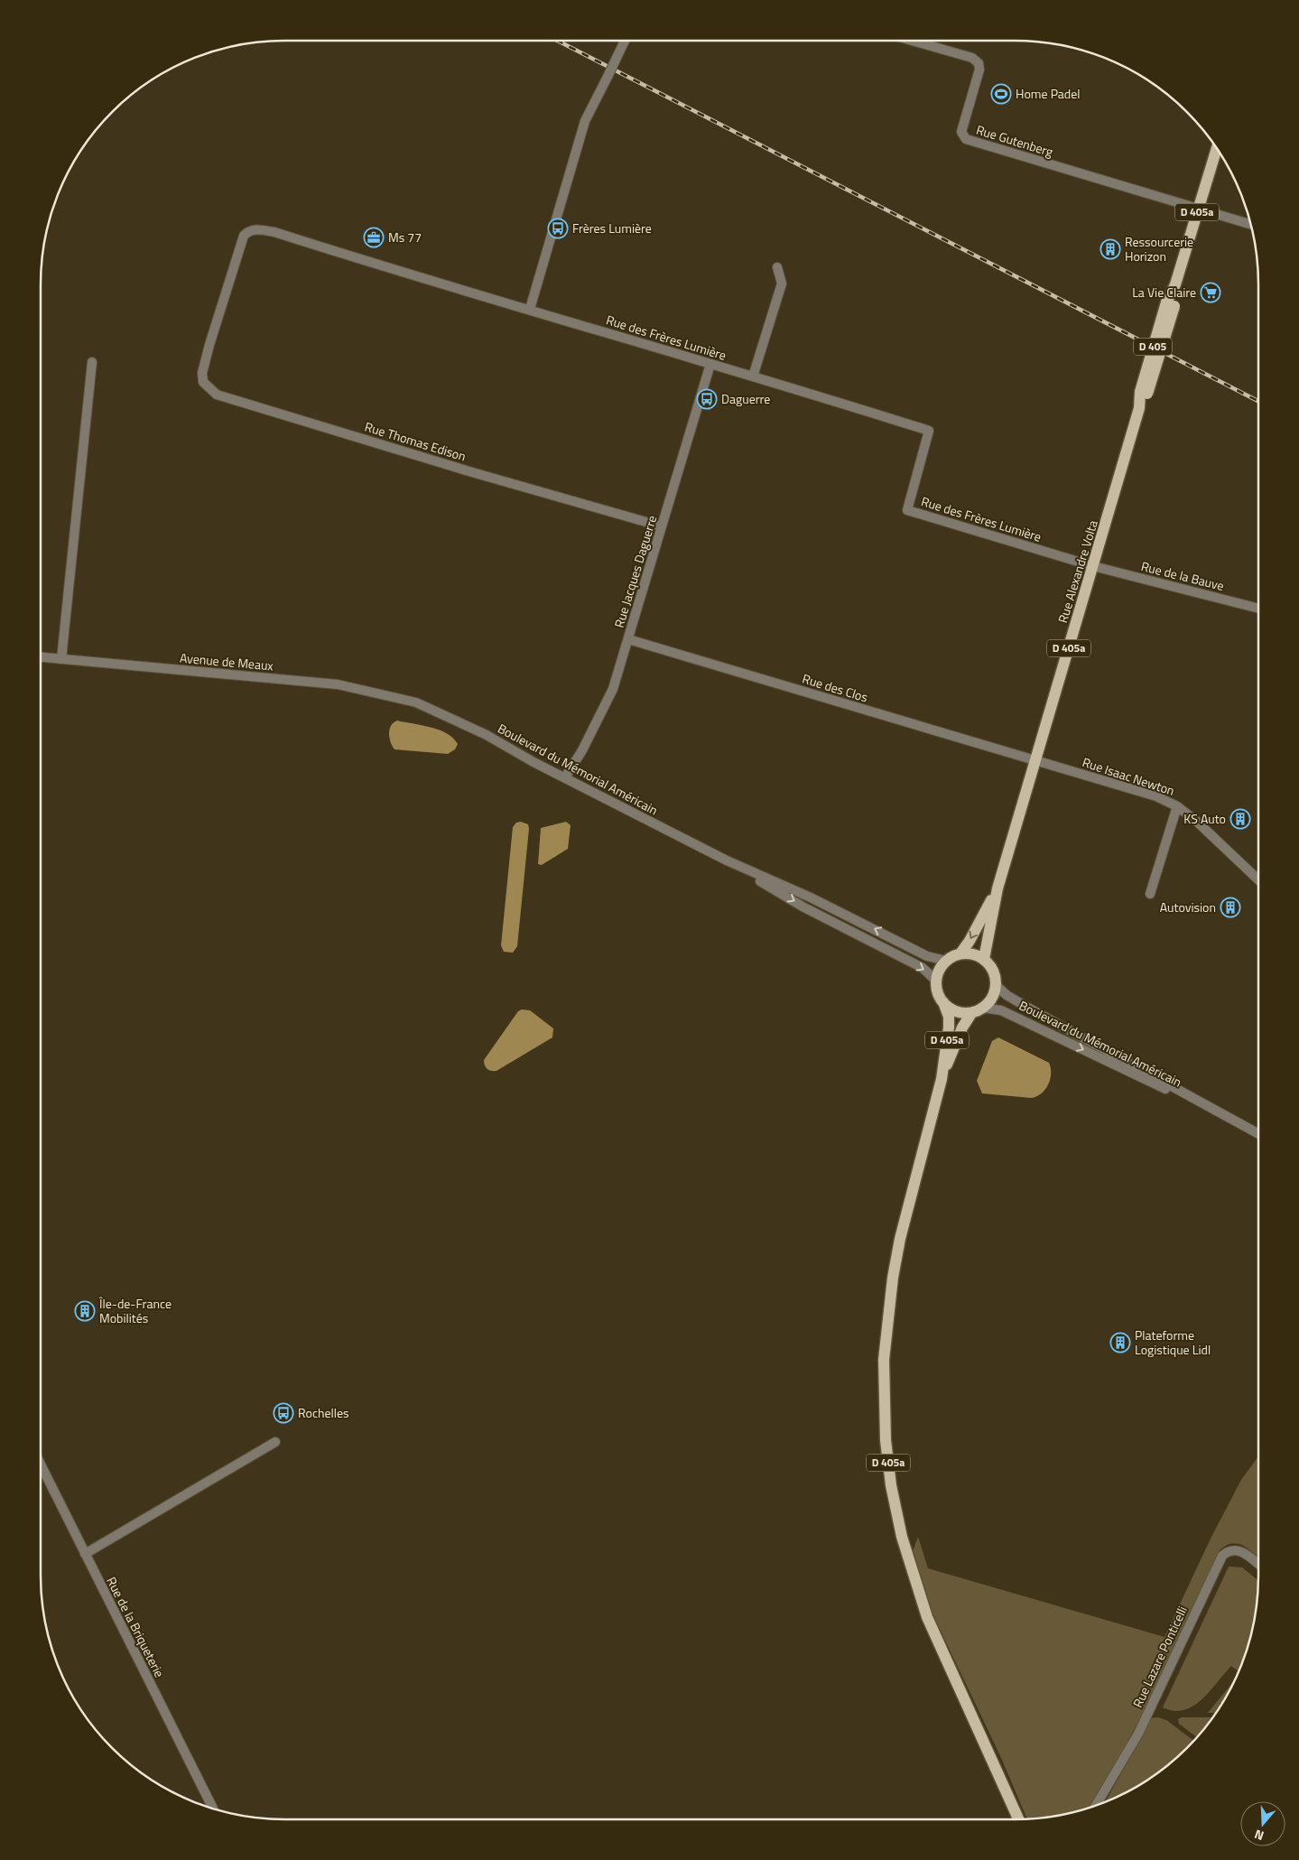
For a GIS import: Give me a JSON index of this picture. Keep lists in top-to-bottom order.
{
  "streets": {
    "main road": ["D 405a", "D 405", "Rue Alexandre Volta"],
    "street": [
      "Rue Gutenberg",
      "Rue des Frères Lumière",
      "Rue Thomas Edison",
      "Rue Jacques Daguerre",
      "Rue de la Bauve",
      "Avenue de Meaux",
      "Rue des Clos",
      "Boulevard du Mémorial Américain",
      "Rue Isaac Newton",
      "Rue de la Briqueterie",
      "Rue Lazare Ponticelli"
    ]
  },
  "crossings": [
    ["Rue Gutenberg", "D 405a"],
    ["D 405a", "D 405"],
    ["D 405a", "Rue Alexandre Volta"],
    ["D 405a", "Boulevard du Mémorial Américain"],
    ["Rue des Frères Lumière", "Rue Thomas Edison"],
    ["Rue des Frères Lumière", "Rue Jacques Daguerre"],
    ["Rue des Frères Lumière", "Rue Alexandre Volta"],
    ["Rue des Frères Lumière", "Rue de la Bauve"],
    ["D 405", "Rue Alexandre Volta"],
    ["Rue Thomas Edison", "Rue Jacques Daguerre"],
    ["Rue Jacques Daguerre", "Rue des Clos"],
    ["Rue Jacques Daguerre", "Boulevard du Mémorial Américain"],
    ["Rue Alexandre Volta", "Rue de la Bauve"],
    ["Rue Alexandre Volta", "Rue des Clos"],
    ["Rue Alexandre Volta", "Boulevard du Mémorial Américain"],
    ["Rue Alexandre Volta", "Rue Isaac Newton"],
    ["Avenue de Meaux", "Boulevard du Mémorial Américain"],
    ["Rue des Clos", "Rue Isaac Newton"]
  ],
  "places": {
    "sports": ["Home Padel"],
    "bus stop": ["Frères Lumière", "Daguerre", "Rochelles"],
    "office": ["Ms 77"],
    "building": [
      "Ressourcerie Horizon",
      "KS Auto",
      "Autovision",
      "Île-de-France Mobilités",
      "Plateforme Logistique Lidl"
    ],
    "supermarket": ["La Vie Claire"]
  },
  "north": "bottom"
}
